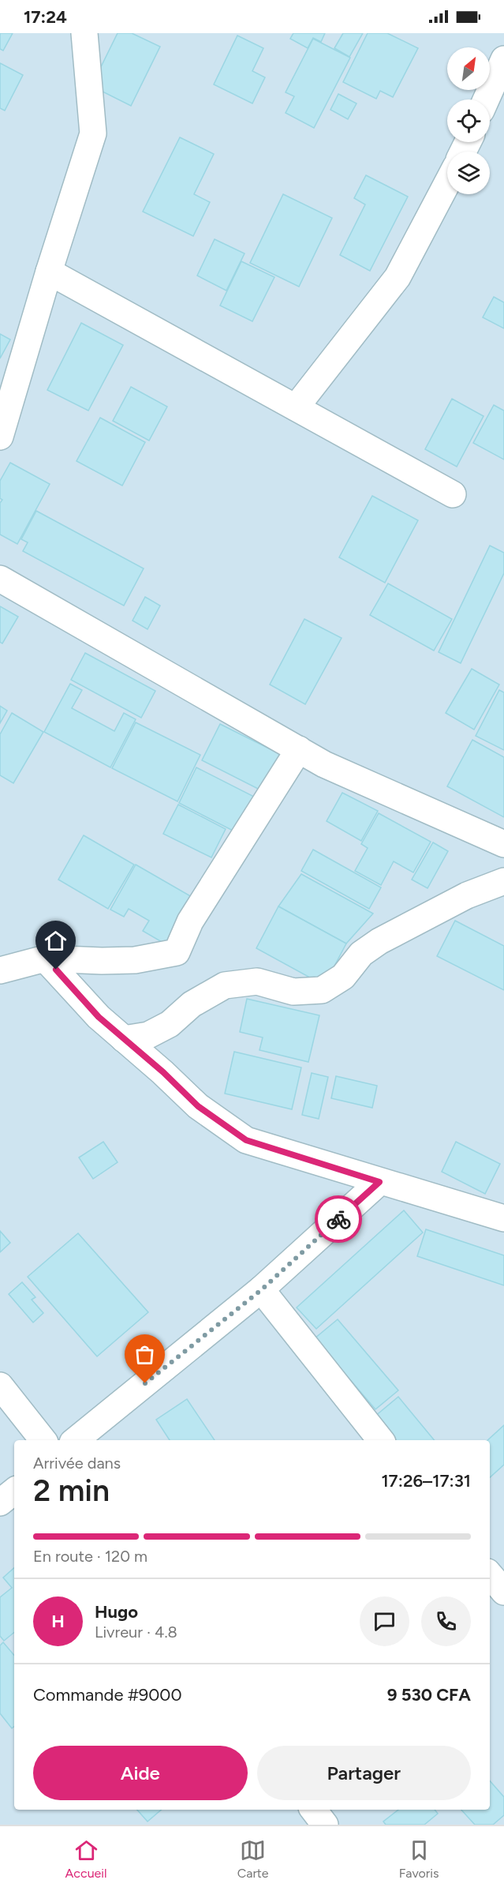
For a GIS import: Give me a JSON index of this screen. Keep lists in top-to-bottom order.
{
  "north": "top right",
  "page": {
    "status": "17:24",
    "heading": ["2 min", "Arrivée dans", "17:26–17:31"],
    "panel": [
      "Hugo",
      "Livreur · 4.8",
      "Commande #9000",
      "9 530 CFA"
    ],
    "bar": "En route · 120 m",
    "round": "H",
    "buttons": ["Aide", "Partager"],
    "tabs": ["Accueil", "Carte", "Favoris"]
  }
}
